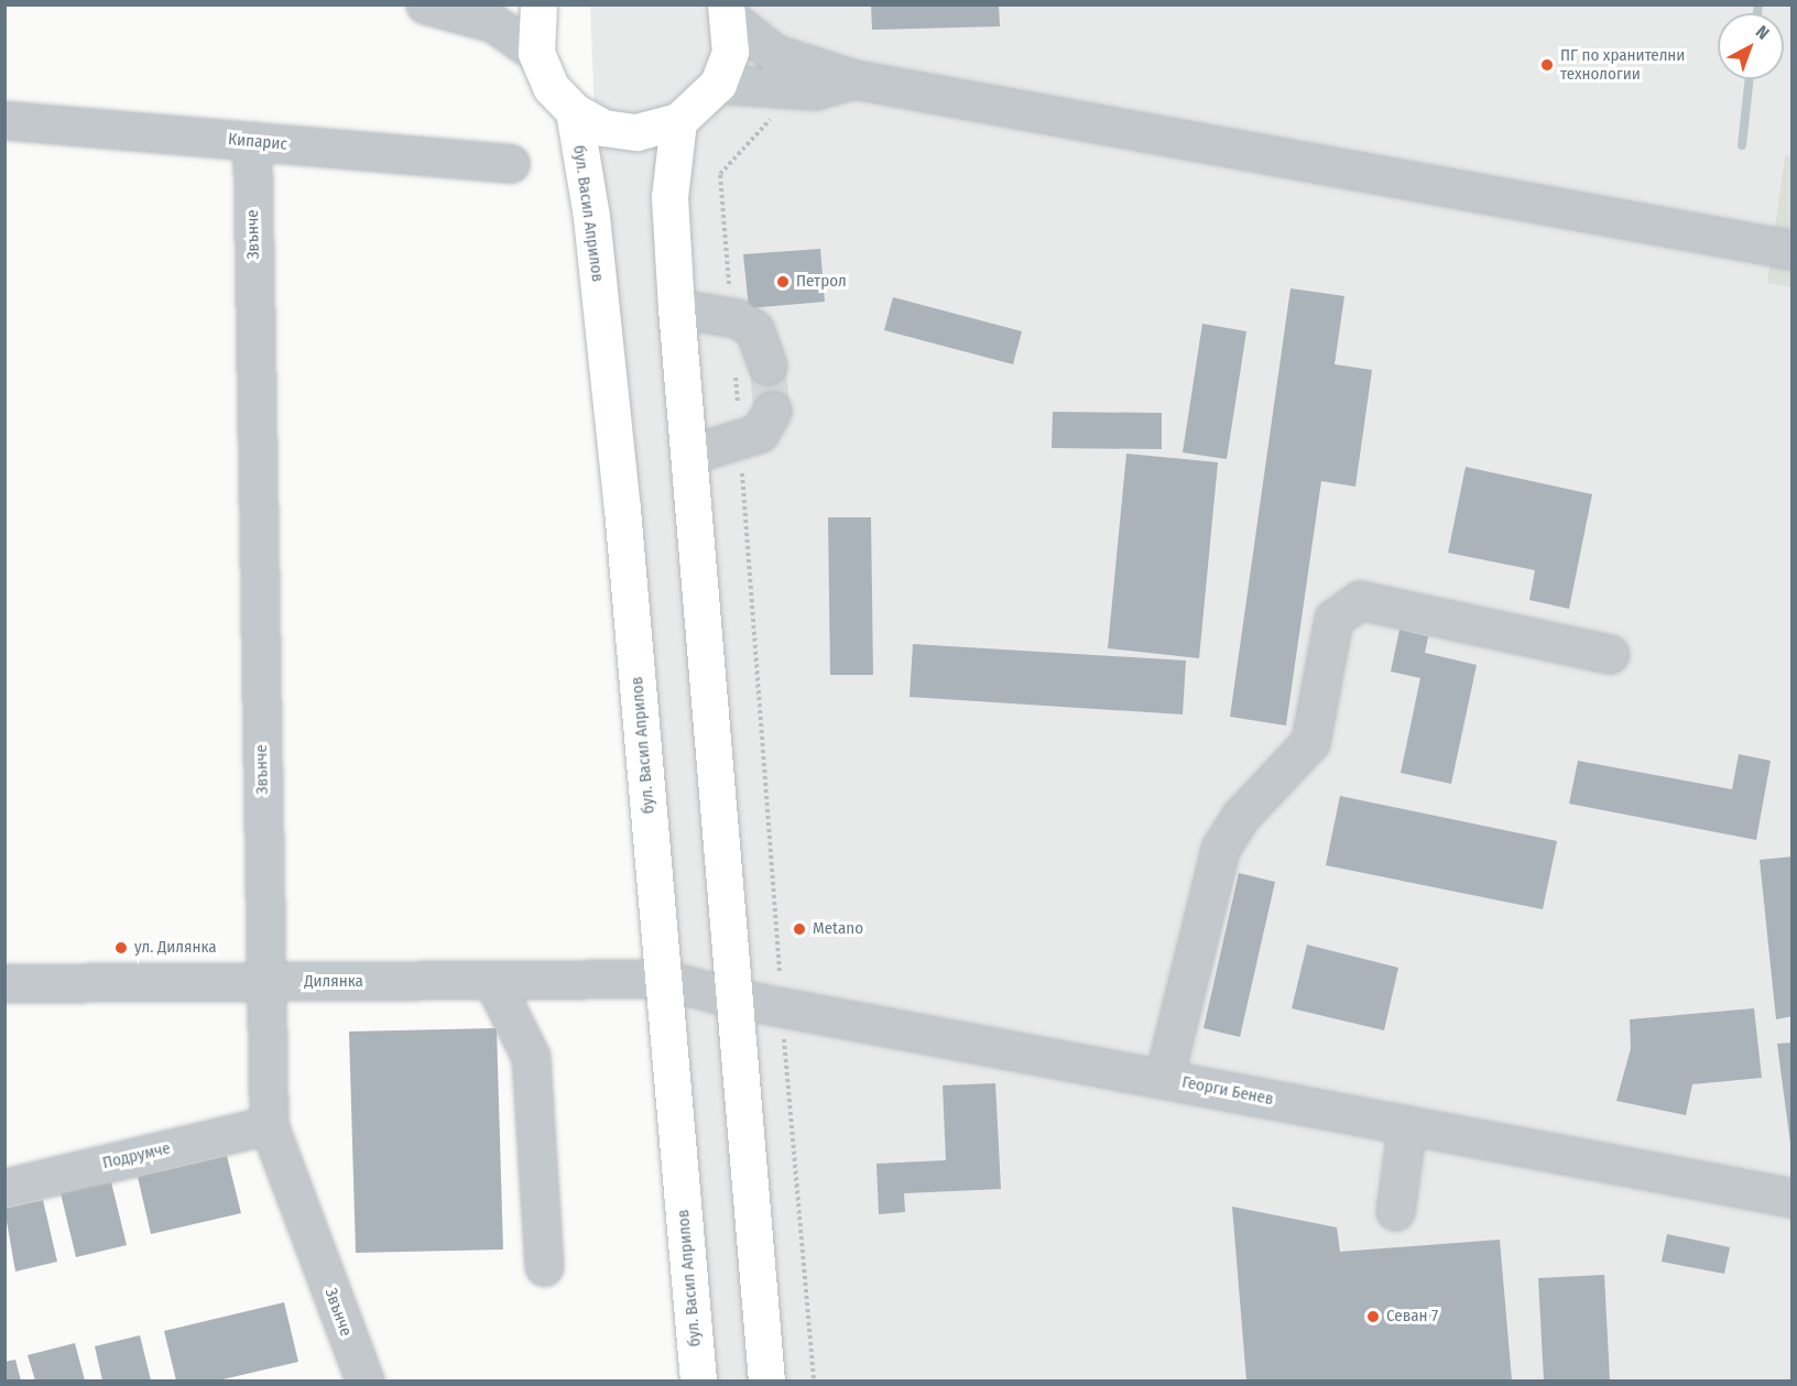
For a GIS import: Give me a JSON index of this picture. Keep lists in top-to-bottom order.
{
  "streets": {
    "main road": ["бул. Васил Априлов"],
    "street": [
      "Кипарис",
      "Звънче",
      "Дилянка",
      "Георги Бенев",
      "Подрумче"
    ]
  },
  "crossings": [
    ["Кипарис", "Звънче"],
    ["бул. Васил Априлов", "Дилянка"],
    ["бул. Васил Априлов", "Георги Бенев"],
    ["Звънче", "Дилянка"],
    ["Звънче", "Подрумче"],
    ["Дилянка", "Георги Бенев"]
  ],
  "places": [
    "ПГ по хранителни технологии",
    "Петрол",
    "Metano",
    "ул. Дилянка",
    "Севан 7"
  ],
  "north": "top right"
}
